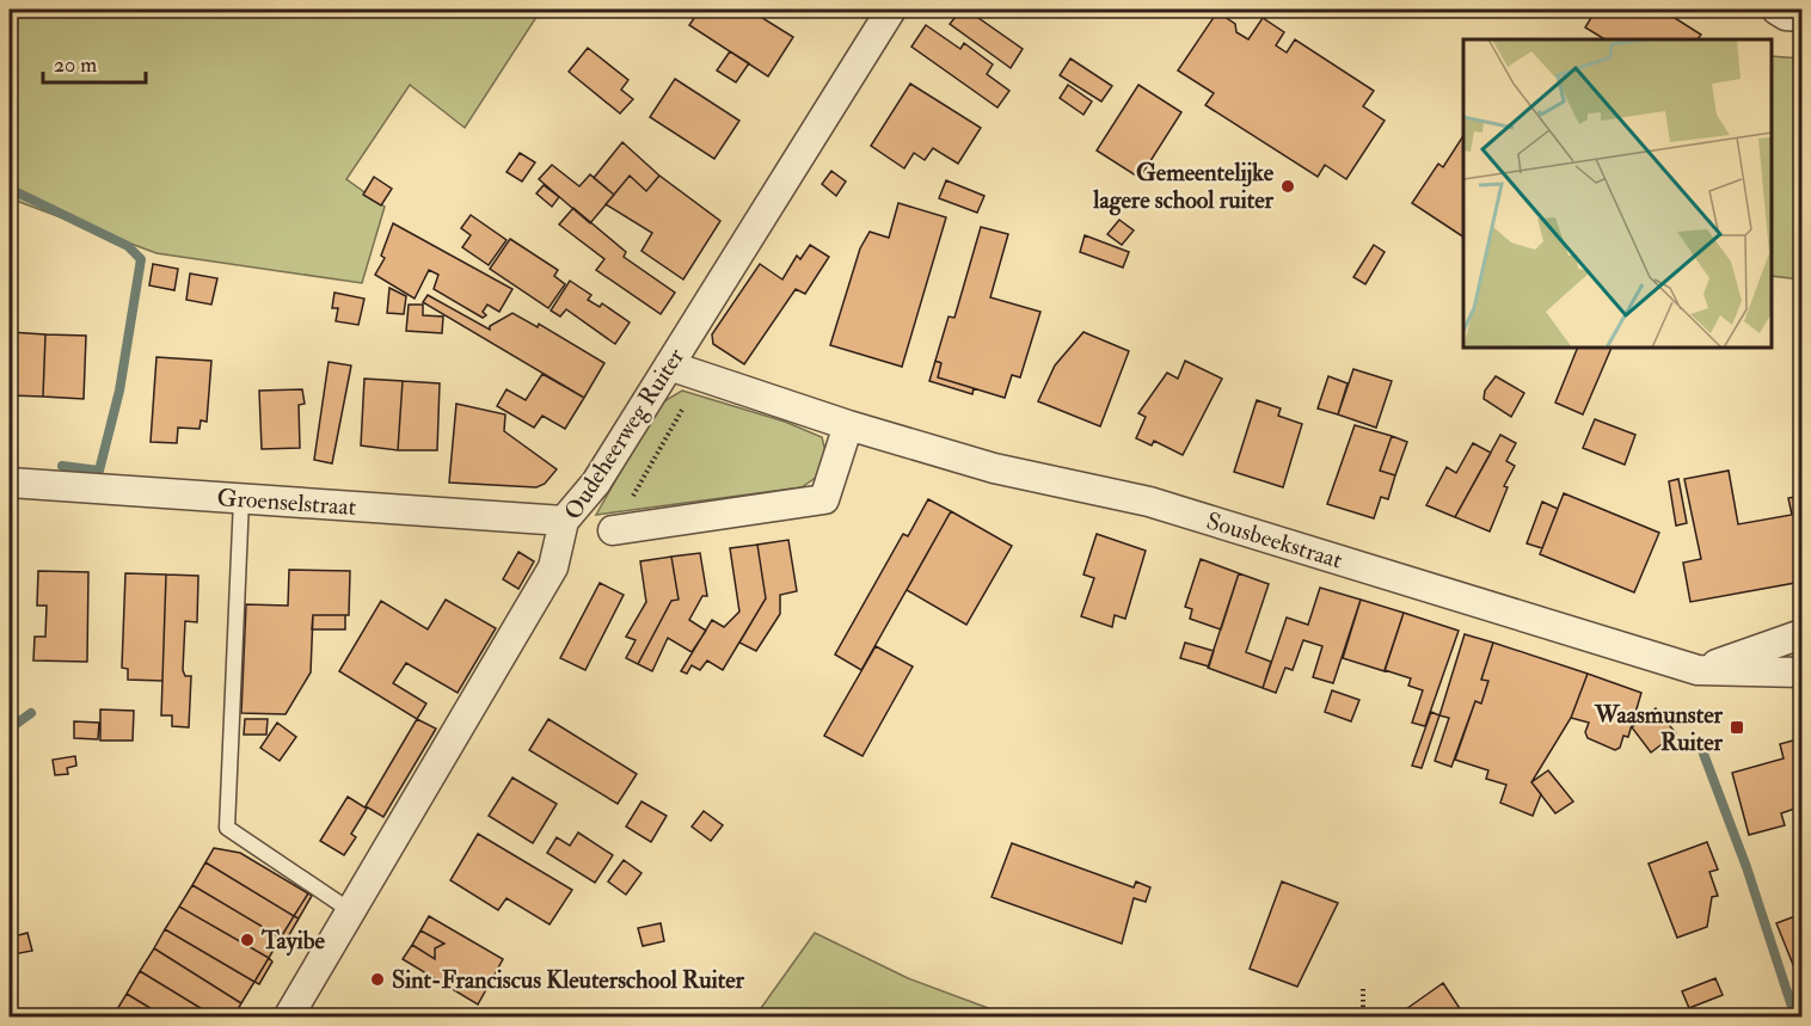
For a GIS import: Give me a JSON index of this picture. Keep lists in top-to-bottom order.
{
  "streets": {
    "street": ["Oudeheerweg Ruiter", "Groenselstraat", "Sousbeekstraat"]
  },
  "crossings": [
    ["Oudeheerweg Ruiter", "Groenselstraat"],
    ["Oudeheerweg Ruiter", "Sousbeekstraat"]
  ],
  "places": {
    "other": ["Gemeentelijke lagere school ruiter", "Tayibe", "Sint-Franciscus Kleuterschool Ruiter"],
    "transit": ["Waasmunster Ruiter"]
  },
  "scale_bar": "20 m"
}
